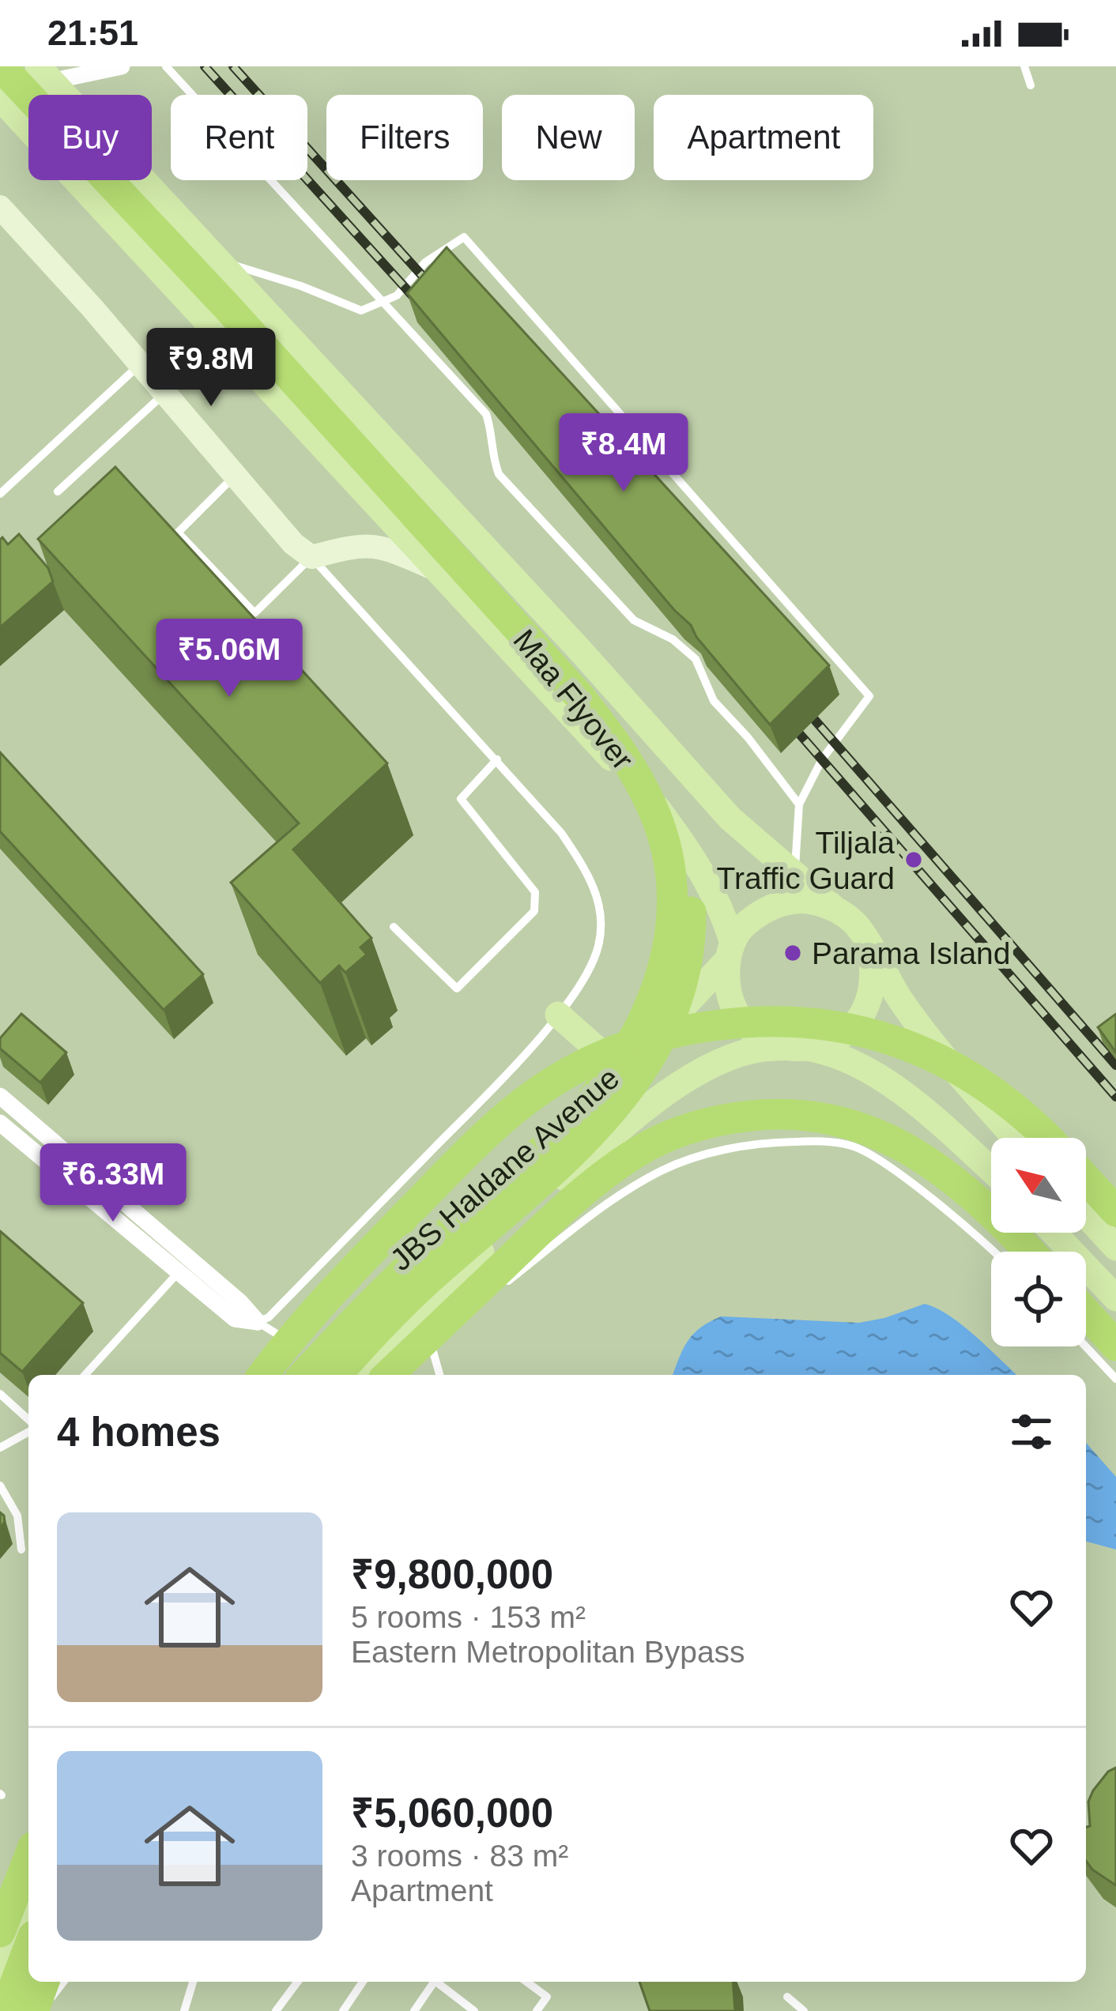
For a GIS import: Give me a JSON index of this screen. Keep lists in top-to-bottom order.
{
  "streets": {
    "highway": ["Maa Flyover"],
    "main road": ["JBS Haldane Avenue"]
  },
  "crossings": [
    ["Maa Flyover", "JBS Haldane Avenue"]
  ],
  "places": ["Tiljala Traffic Guard", "Parama Island"],
  "north": "top left",
  "page": {
    "status": "21:51",
    "chip": [
      "Buy",
      "Rent",
      "Filters",
      "New",
      "Apartment"
    ],
    "price": [
      "₹9.8M",
      "₹8.4M",
      "₹5.06M",
      "₹6.33M"
    ],
    "heading": "4 homes",
    "list": [
      {
        "name": "₹9,800,000",
        "note": "5 rooms · 153 m² · Eastern Metropolitan Bypass"
      },
      {
        "name": "₹5,060,000",
        "note": "3 rooms · 83 m² · Apartment"
      }
    ]
  }
}
